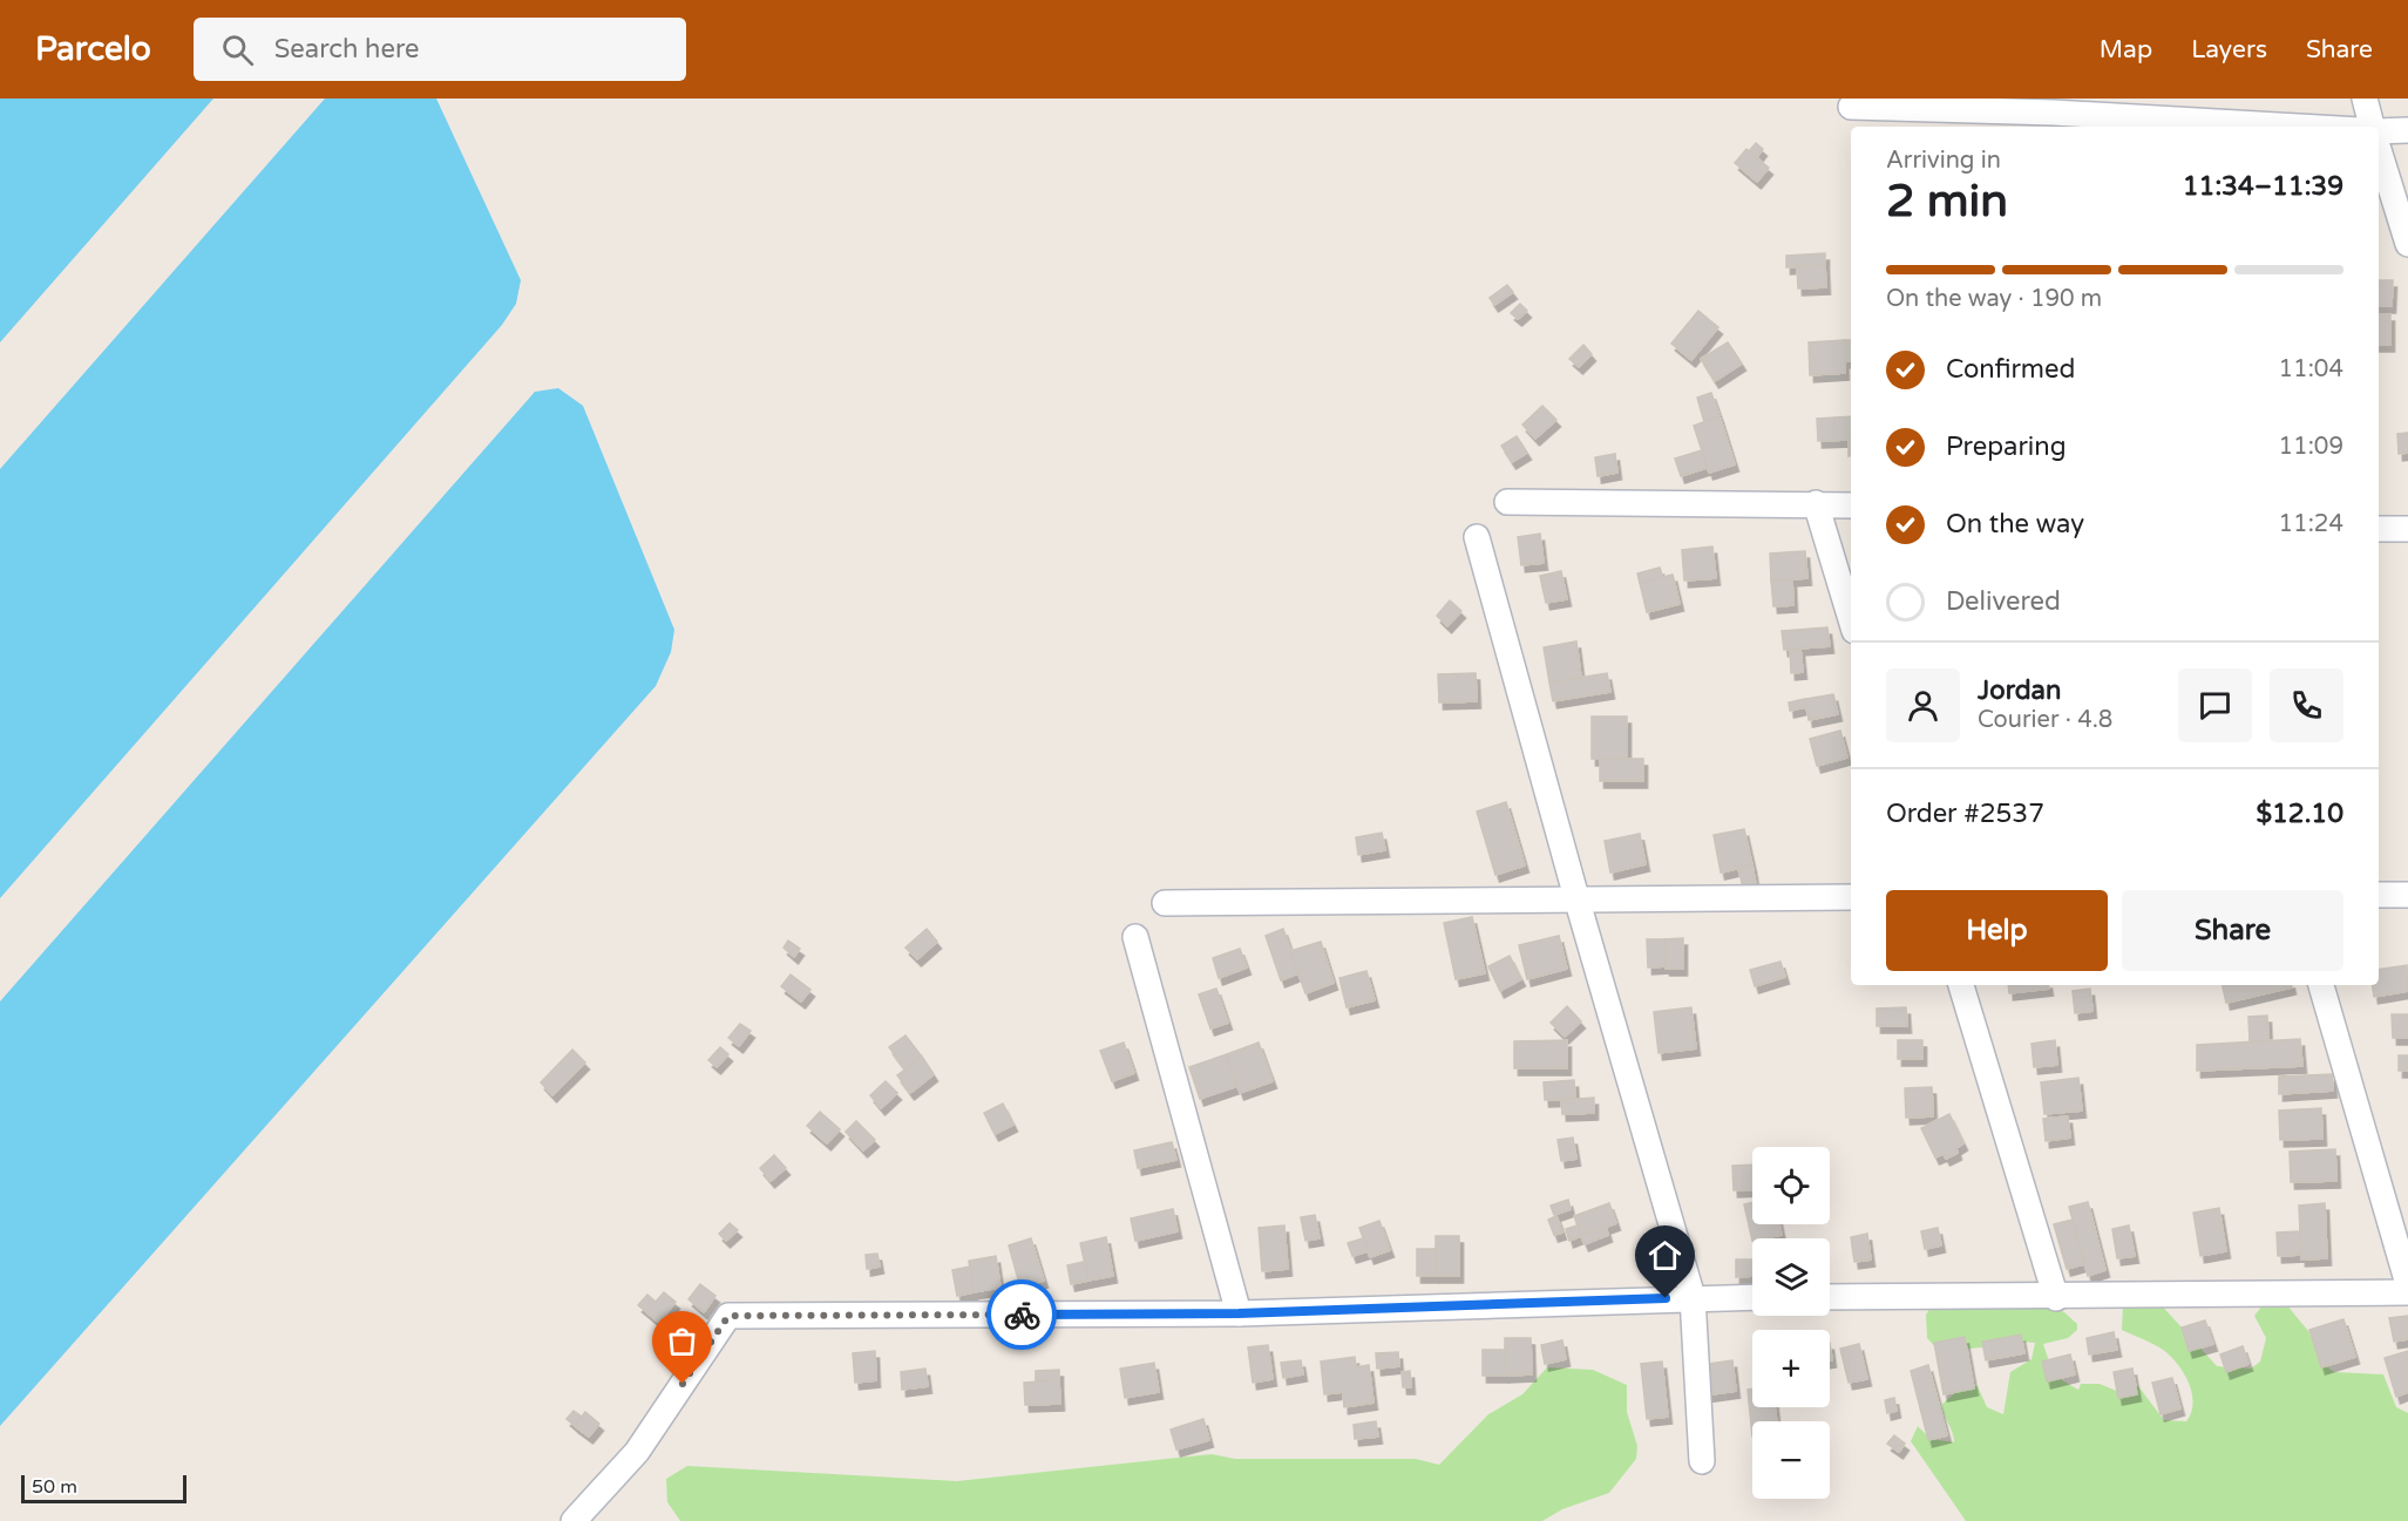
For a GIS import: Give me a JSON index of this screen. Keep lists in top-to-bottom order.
{
  "scale_bar": "50 m",
  "page": {
    "header": "Parcelo",
    "search": "Search here",
    "nav": ["Map", "Layers", "Share"],
    "heading": ["2 min", "Arriving in", "11:34–11:39"],
    "panel": [
      "Jordan",
      "Courier · 4.8",
      "Order #2537",
      "$12.10"
    ],
    "bar": "On the way · 190 m",
    "list": [
      ["Confirmed", "11:04"],
      ["Preparing", "11:09"],
      ["On the way", "11:24"],
      "Delivered"
    ],
    "buttons": ["Help", "Share"],
    "map_buttons": ["+", "−"],
    "scale": "50 m"
  }
}
